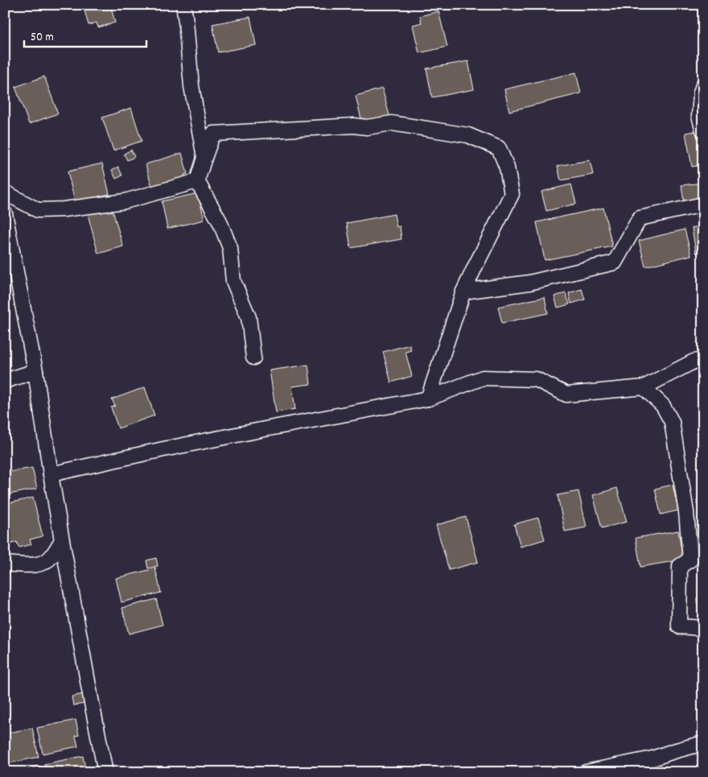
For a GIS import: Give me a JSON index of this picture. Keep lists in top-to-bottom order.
{
  "scale_bar": "50 m"
}
